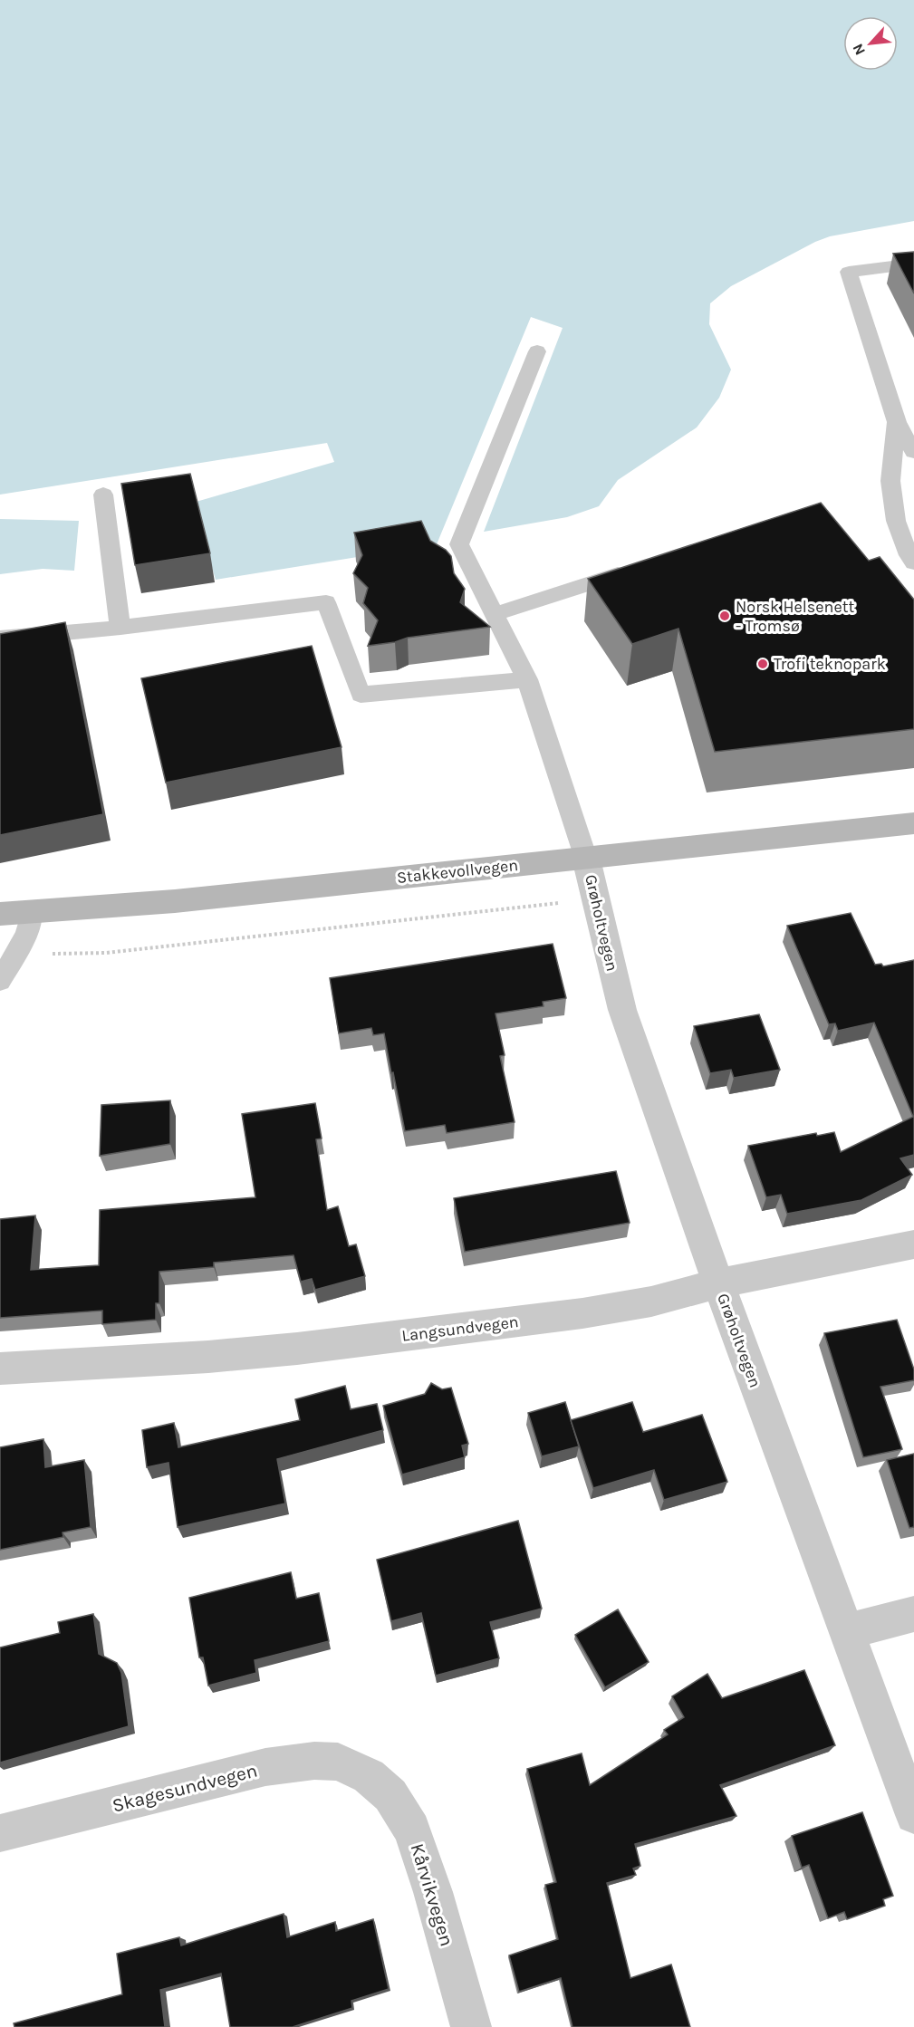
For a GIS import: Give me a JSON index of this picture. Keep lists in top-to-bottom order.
{
  "streets": {
    "street": [
      "Stakkevollvegen",
      "Grøholtvegen",
      "Langsundvegen",
      "Skagesundvegen",
      "Kårvikvegen"
    ]
  },
  "crossings": [
    ["Stakkevollvegen", "Grøholtvegen"],
    ["Grøholtvegen", "Langsundvegen"],
    ["Skagesundvegen", "Kårvikvegen"]
  ],
  "places": ["Norsk Helsenett - Tromsø", "Trofi teknopark"],
  "north": "bottom left"
}
